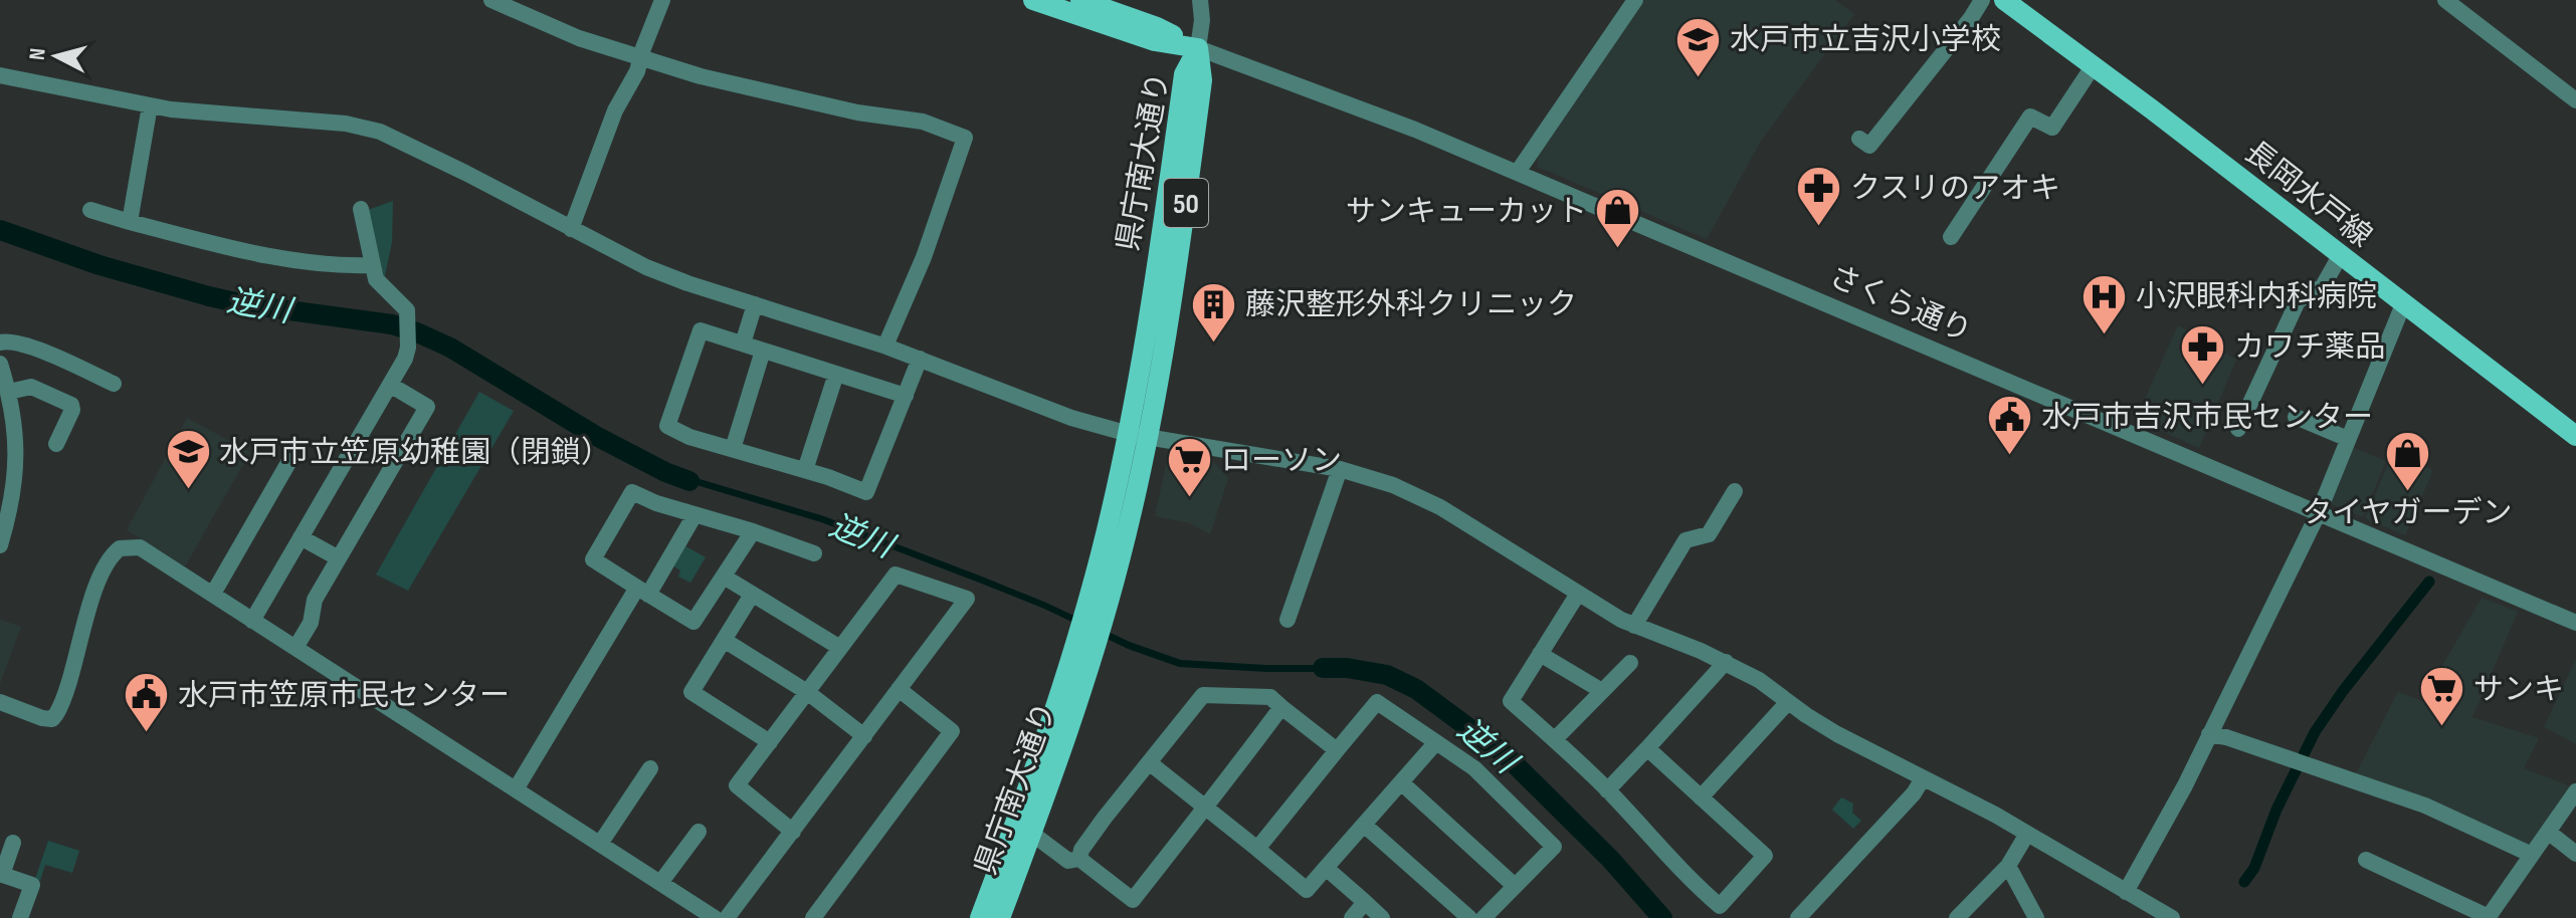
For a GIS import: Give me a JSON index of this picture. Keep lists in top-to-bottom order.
{
  "streets": {
    "main road": [
      "県庁南大通り",
      "長岡水戸線",
      "50",
      "さくら通り"
    ]
  },
  "crossings": [
    ["県庁南大通り", "さくら通り"]
  ],
  "water": ["逆川"],
  "places": {
    "school or university": ["水戸市立吉沢小学校", "水戸市立笠原幼稚園（閉鎖）"],
    "pharmacy": ["クスリのアオキ", "カワチ薬品"],
    "shop": ["サンキューカット", "タイヤガーデン"],
    "hospital": ["小沢眼科内科病院"],
    "building": ["藤沢整形外科クリニック"],
    "public building": ["水戸市吉沢市民センター", "水戸市笠原市民センター"],
    "supermarket": ["ローソン", "サンキ"]
  },
  "north": "left"
}
